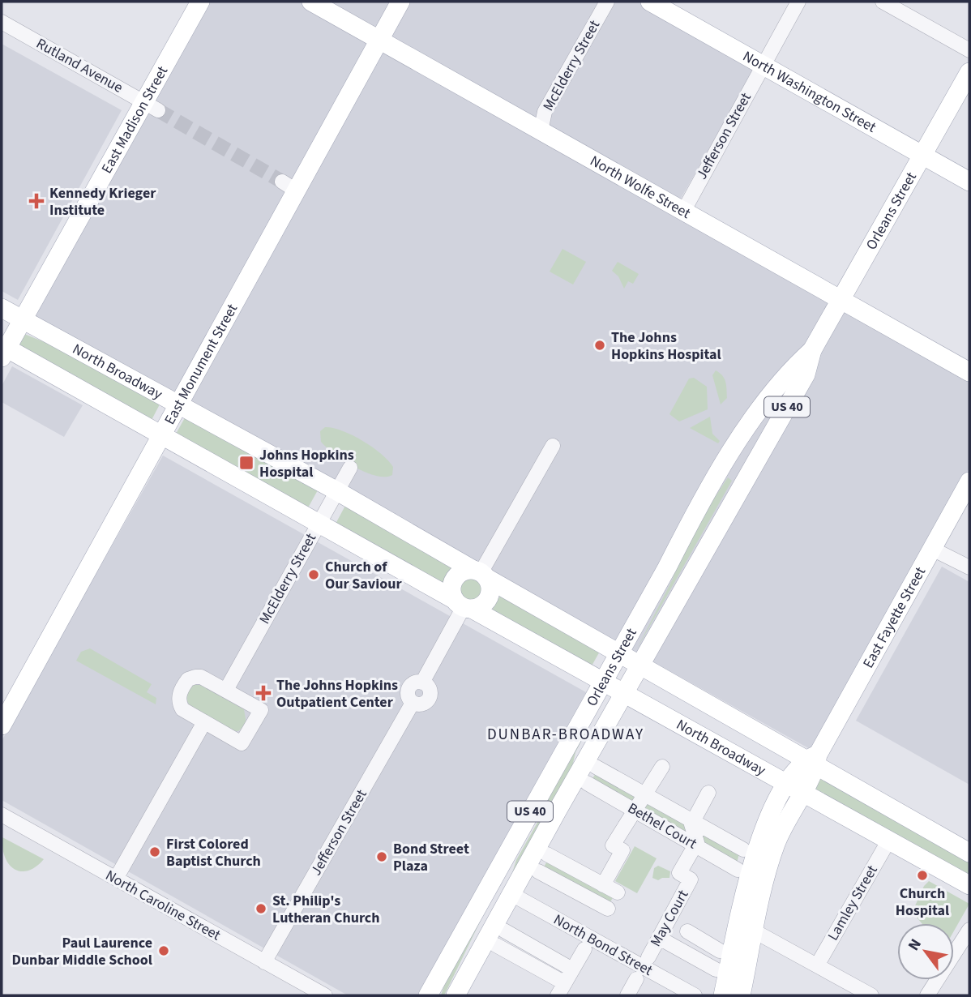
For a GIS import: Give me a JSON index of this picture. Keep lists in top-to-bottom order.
{
  "streets": {
    "main road": [
      "North Washington Street",
      "East Madison Street",
      "North Wolfe Street",
      "Orleans Street",
      "East Monument Street",
      "North Broadway",
      "US 40",
      "East Fayette Street"
    ],
    "street": [
      "Rutland Avenue",
      "McElderry Street",
      "Jefferson Street",
      "Bethel Court",
      "Lamley Street",
      "North Caroline Street",
      "May Court",
      "North Bond Street"
    ]
  },
  "crossings": [
    ["Rutland Avenue", "East Madison Street"],
    ["McElderry Street", "North Wolfe Street"],
    ["McElderry Street", "North Broadway"],
    ["North Washington Street", "Jefferson Street"],
    ["North Washington Street", "Orleans Street"],
    ["East Madison Street", "North Broadway"],
    ["Jefferson Street", "North Wolfe Street"],
    ["Jefferson Street", "North Broadway"],
    ["Jefferson Street", "North Caroline Street"],
    ["North Wolfe Street", "Orleans Street"],
    ["North Wolfe Street", "East Monument Street"],
    ["Orleans Street", "North Broadway"],
    ["Orleans Street", "North Bond Street"],
    ["East Monument Street", "North Broadway"],
    ["North Broadway", "East Fayette Street"],
    ["North Broadway", "Lamley Street"],
    ["Bethel Court", "May Court"]
  ],
  "districts": ["DUNBAR-BROADWAY"],
  "places": {
    "health": ["Kennedy Krieger Institute", "The Johns Hopkins Outpatient Center"],
    "other": [
      "The Johns Hopkins Hospital",
      "Church of Our Saviour",
      "First Colored Baptist Church",
      "Bond Street Plaza",
      "Church Hospital",
      "St. Philip's Lutheran Church",
      "Paul Laurence Dunbar Middle School"
    ],
    "transit": ["Johns Hopkins Hospital"]
  },
  "north": "top left"
}
